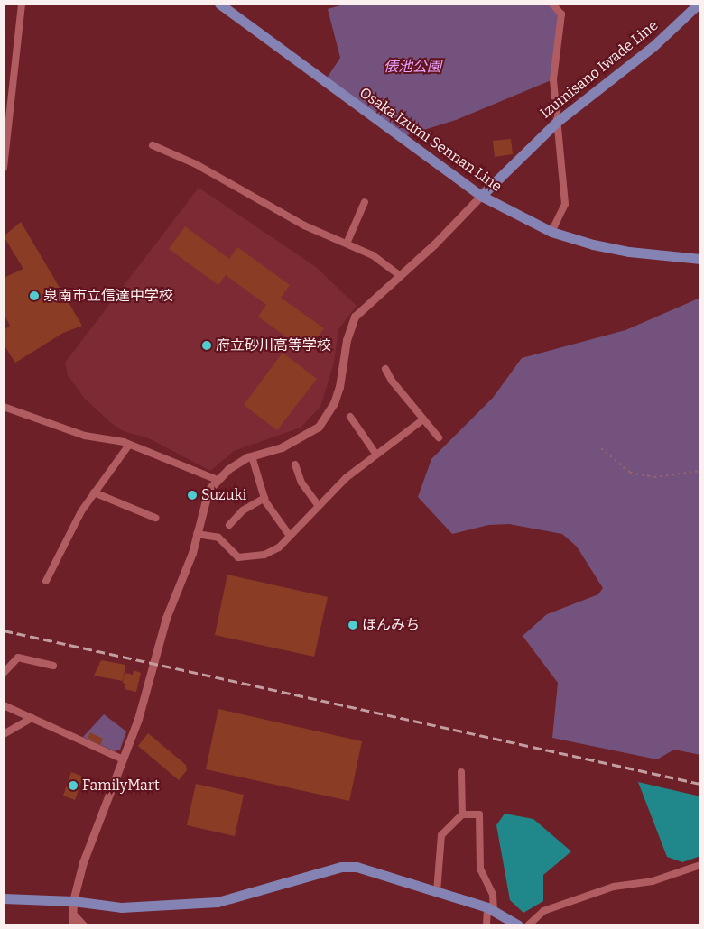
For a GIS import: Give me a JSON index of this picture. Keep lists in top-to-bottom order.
{
  "streets": {
    "main road": ["Izumisano Iwade Line", "Osaka Izumi Sennan Line"]
  },
  "crossings": [
    ["Izumisano Iwade Line", "Osaka Izumi Sennan Line"]
  ],
  "parks": ["俵池公園"],
  "places": [
    "泉南市立信達中学校",
    "府立砂川高等学校",
    "Suzuki",
    "ほんみち",
    "FamilyMart"
  ]
}
